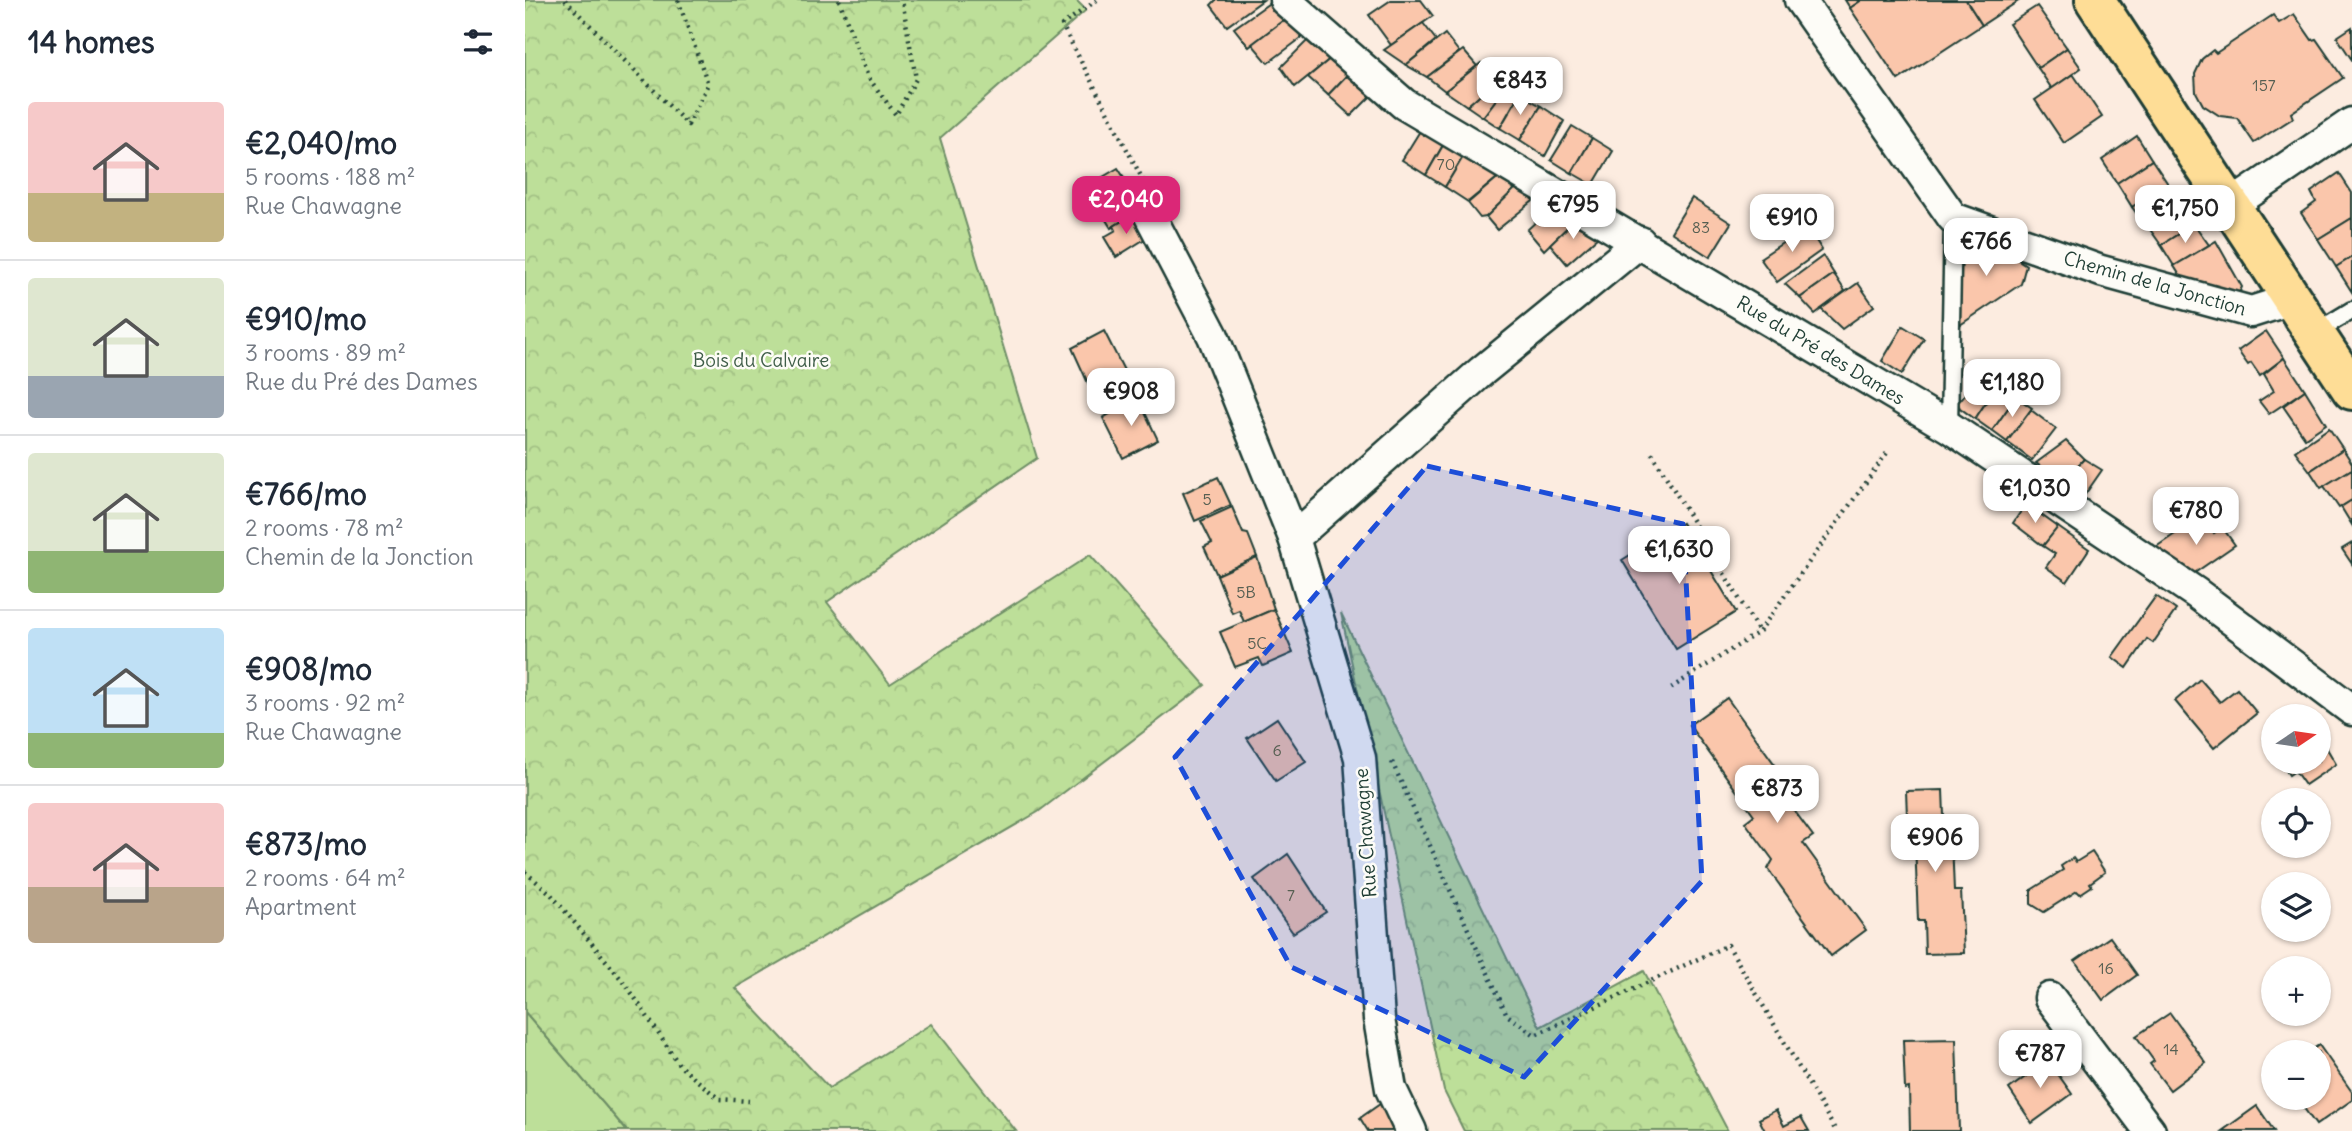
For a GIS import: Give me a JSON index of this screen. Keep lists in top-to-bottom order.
{
  "streets": {
    "street": ["Chemin de la Jonction", "Rue du Pré des Dames", "Rue Chawagne"]
  },
  "parks": ["Bois du Calvaire"],
  "house_numbers": [
    "157",
    "70",
    "83",
    "5",
    "5B",
    "5C",
    "6",
    "7",
    "16",
    "14"
  ],
  "north": "right",
  "page": {
    "heading": "14 homes",
    "price": [
      "€843",
      "€2,040",
      "€795",
      "€1,750",
      "€910",
      "€766",
      "€1,180",
      "€908",
      "€1,030",
      "€780",
      "€1,630",
      "€873",
      "€906",
      "€787"
    ],
    "list": [
      {
        "name": "€2,040/mo",
        "note": "5 rooms · 188 m² · Rue Chawagne"
      },
      {
        "name": "€910/mo",
        "note": "3 rooms · 89 m² · Rue du Pré des Dames"
      },
      {
        "name": "€766/mo",
        "note": "2 rooms · 78 m² · Chemin de la Jonction"
      },
      {
        "name": "€908/mo",
        "note": "3 rooms · 92 m² · Rue Chawagne"
      },
      {
        "name": "€873/mo",
        "note": "2 rooms · 64 m² · Apartment"
      }
    ],
    "map_buttons": ["+", "−"]
  }
}
